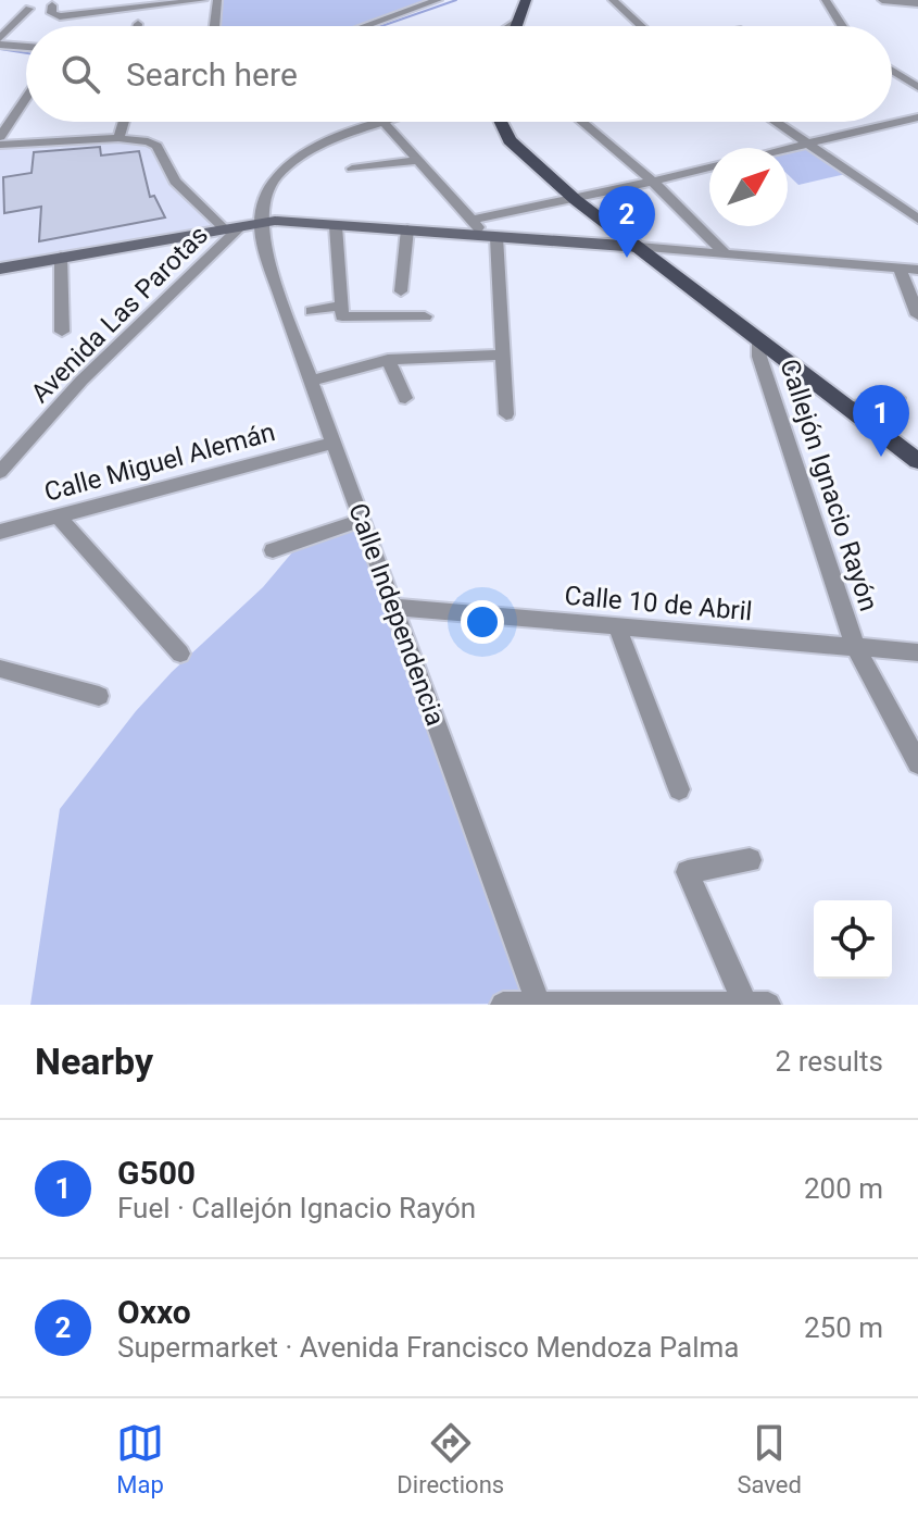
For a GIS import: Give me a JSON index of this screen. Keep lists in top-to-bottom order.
{
  "streets": {
    "street": [
      "Avenida Las Parotas",
      "Calle Miguel Alemán",
      "Callejón Ignacio Rayón",
      "Calle 10 de Abril",
      "Calle Independencia"
    ]
  },
  "crossings": [
    ["Calle Miguel Alemán", "Calle Independencia"],
    ["Callejón Ignacio Rayón", "Calle 10 de Abril"],
    ["Calle 10 de Abril", "Calle Independencia"]
  ],
  "north": "top right",
  "page": {
    "search": "Search here",
    "pins": ["2", "1"],
    "heading": ["Nearby", "2 results"],
    "list": [
      {
        "mark": "1",
        "name": "G500",
        "note": "Fuel · Callejón Ignacio Rayón",
        "value": "200 m"
      },
      {
        "mark": "2",
        "name": "Oxxo",
        "note": "Supermarket · Avenida Francisco Mendoza Palma",
        "value": "250 m"
      }
    ],
    "nav": ["Map", "Directions", "Saved"]
  }
}
